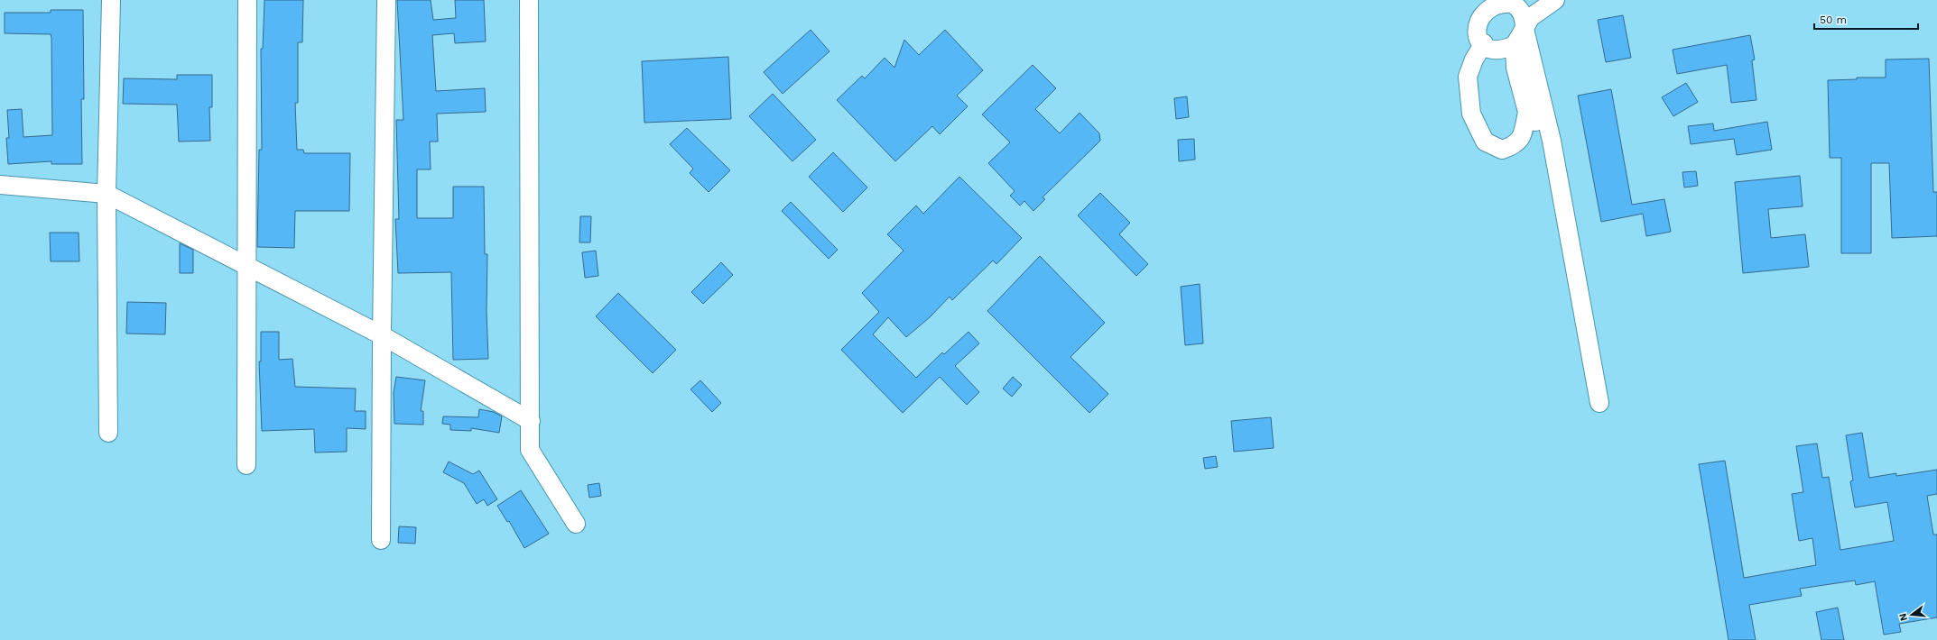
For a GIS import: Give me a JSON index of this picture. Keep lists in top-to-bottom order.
{
  "scale_bar": "50 m",
  "north": "left"
}
